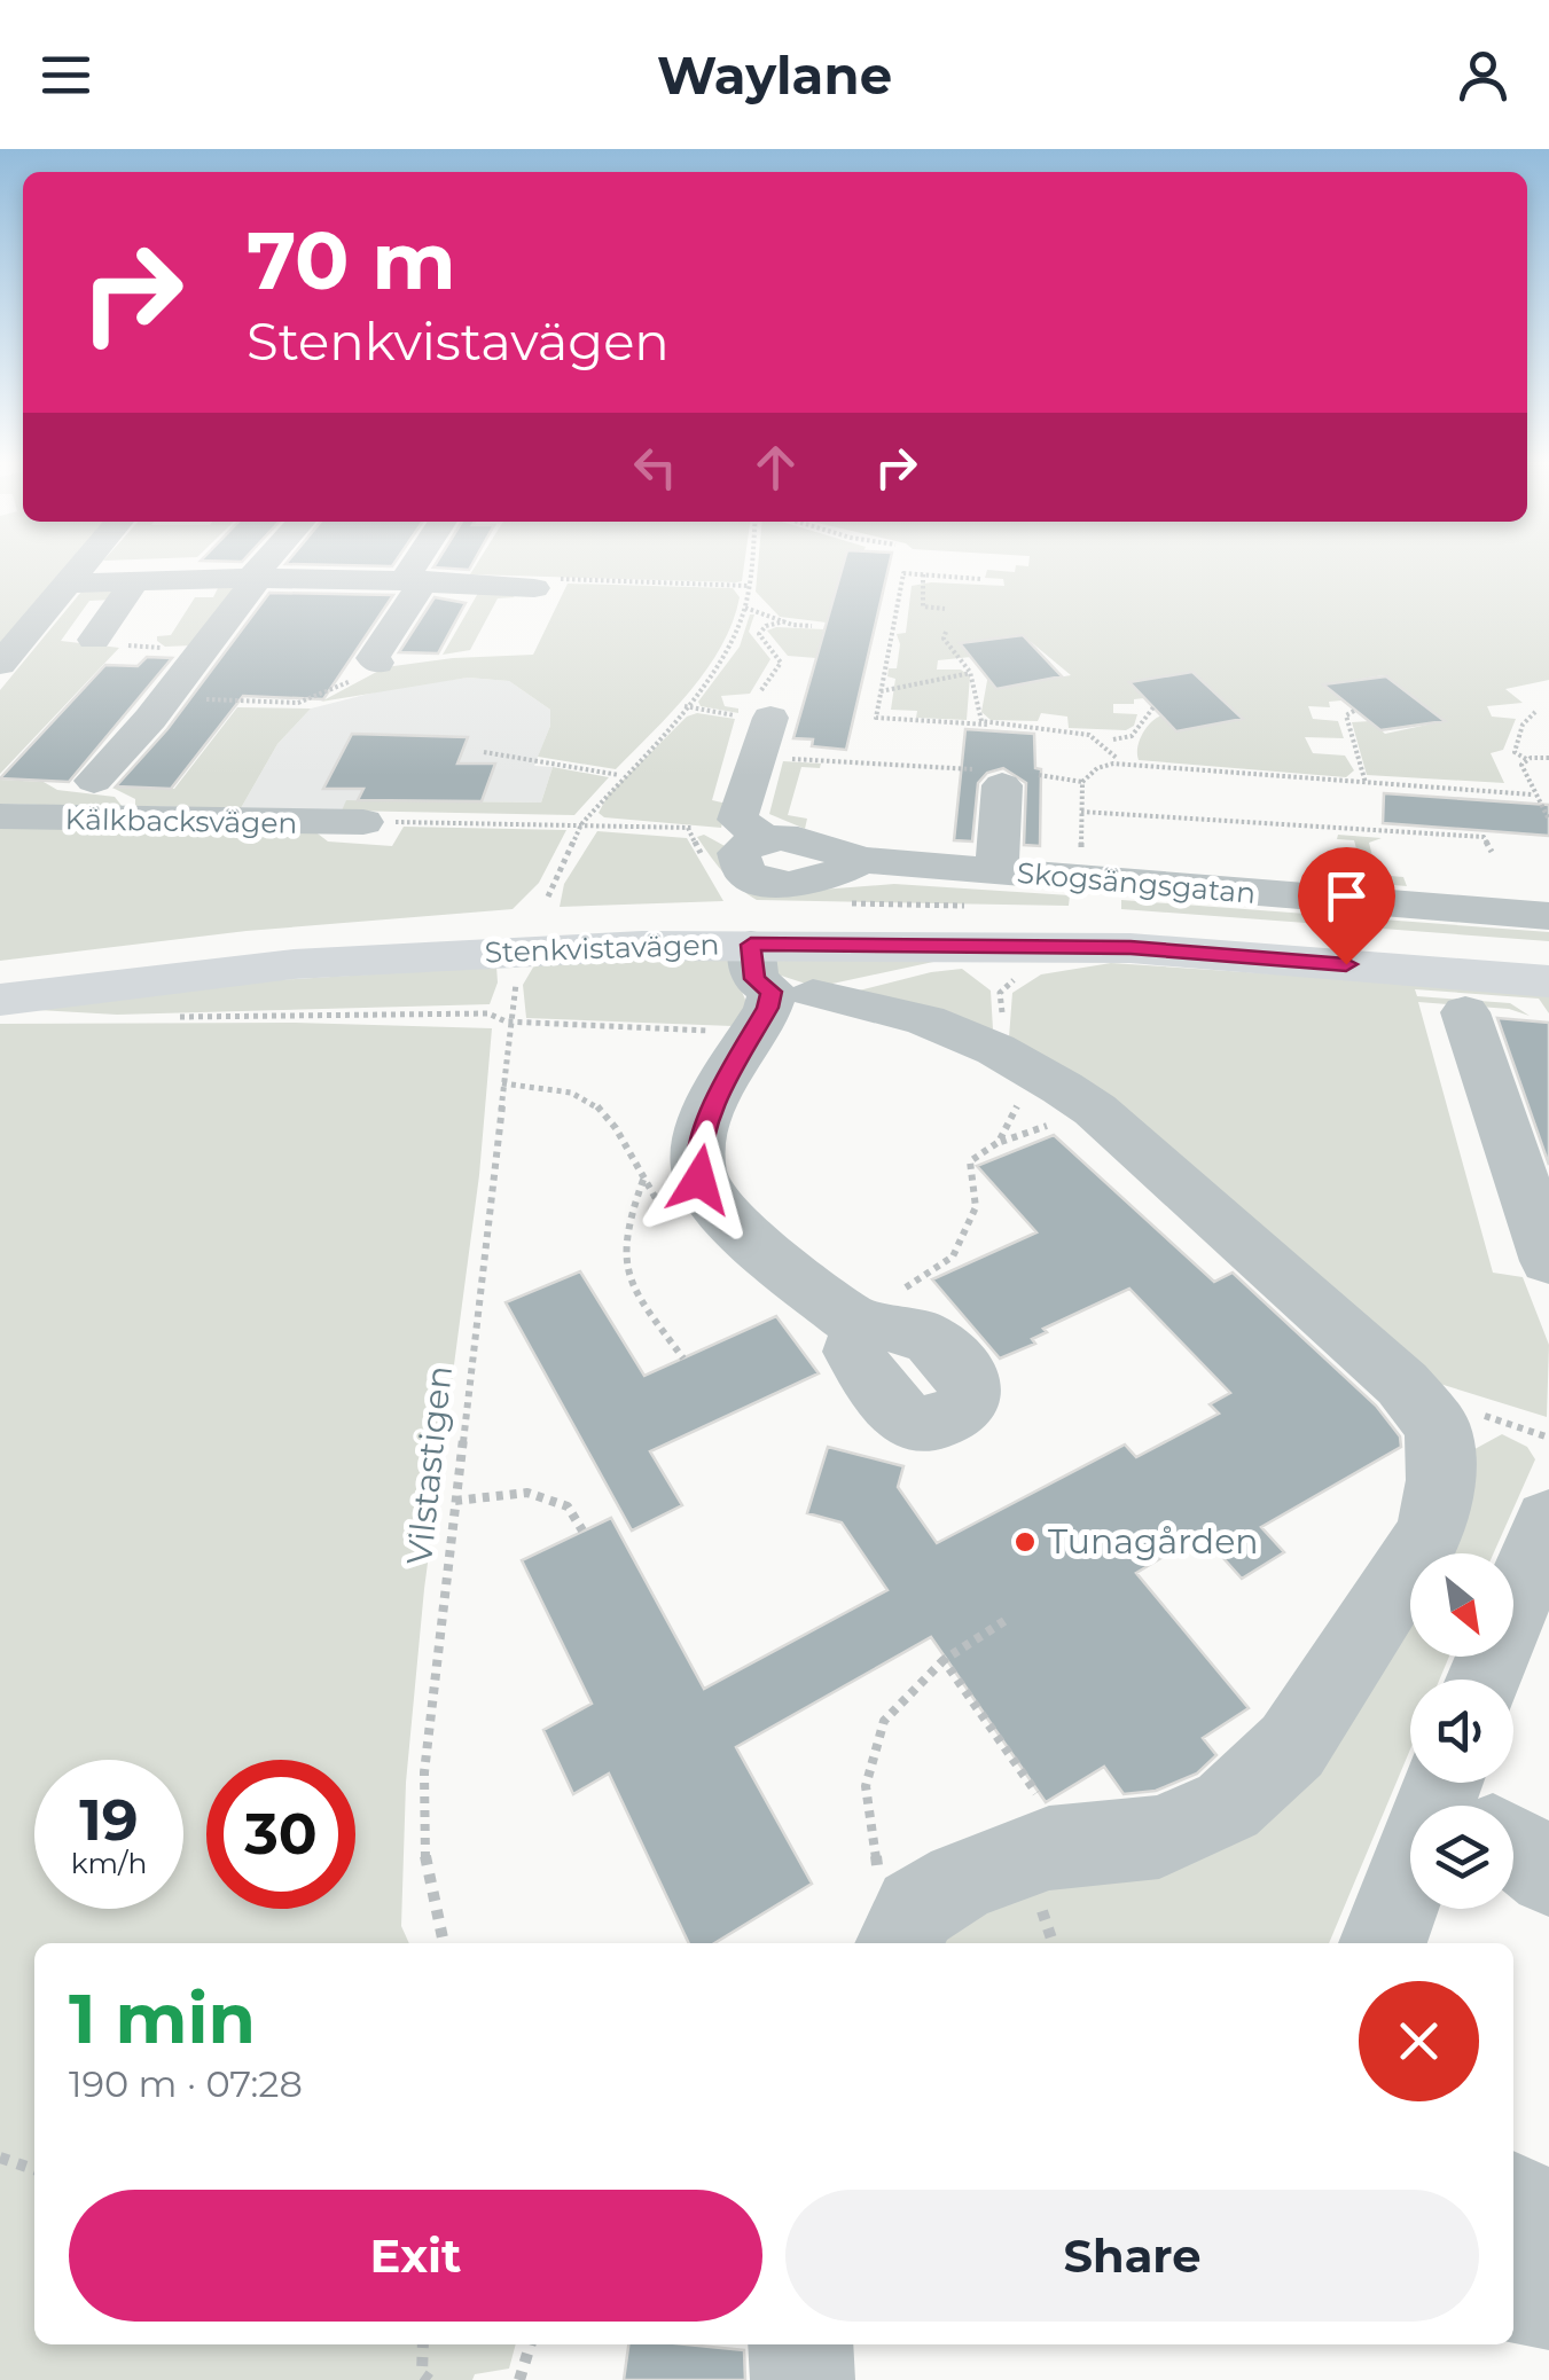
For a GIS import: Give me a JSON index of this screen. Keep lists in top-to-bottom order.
{
  "streets": {
    "main road": ["Stenkvistavägen"],
    "street": ["Kälkbacksvägen", "Skogsängsgatan"],
    "path": ["Vilstastigen"]
  },
  "places": ["Tunagården"],
  "north": "bottom right",
  "page": {
    "header": "Waylane",
    "turn": ["70 m", "Stenkvistavägen"],
    "speed": "19 km/h",
    "limit": "30",
    "heading": ["1 min", "190 m · 07:28"],
    "buttons": ["Exit", "Share"]
  }
}
